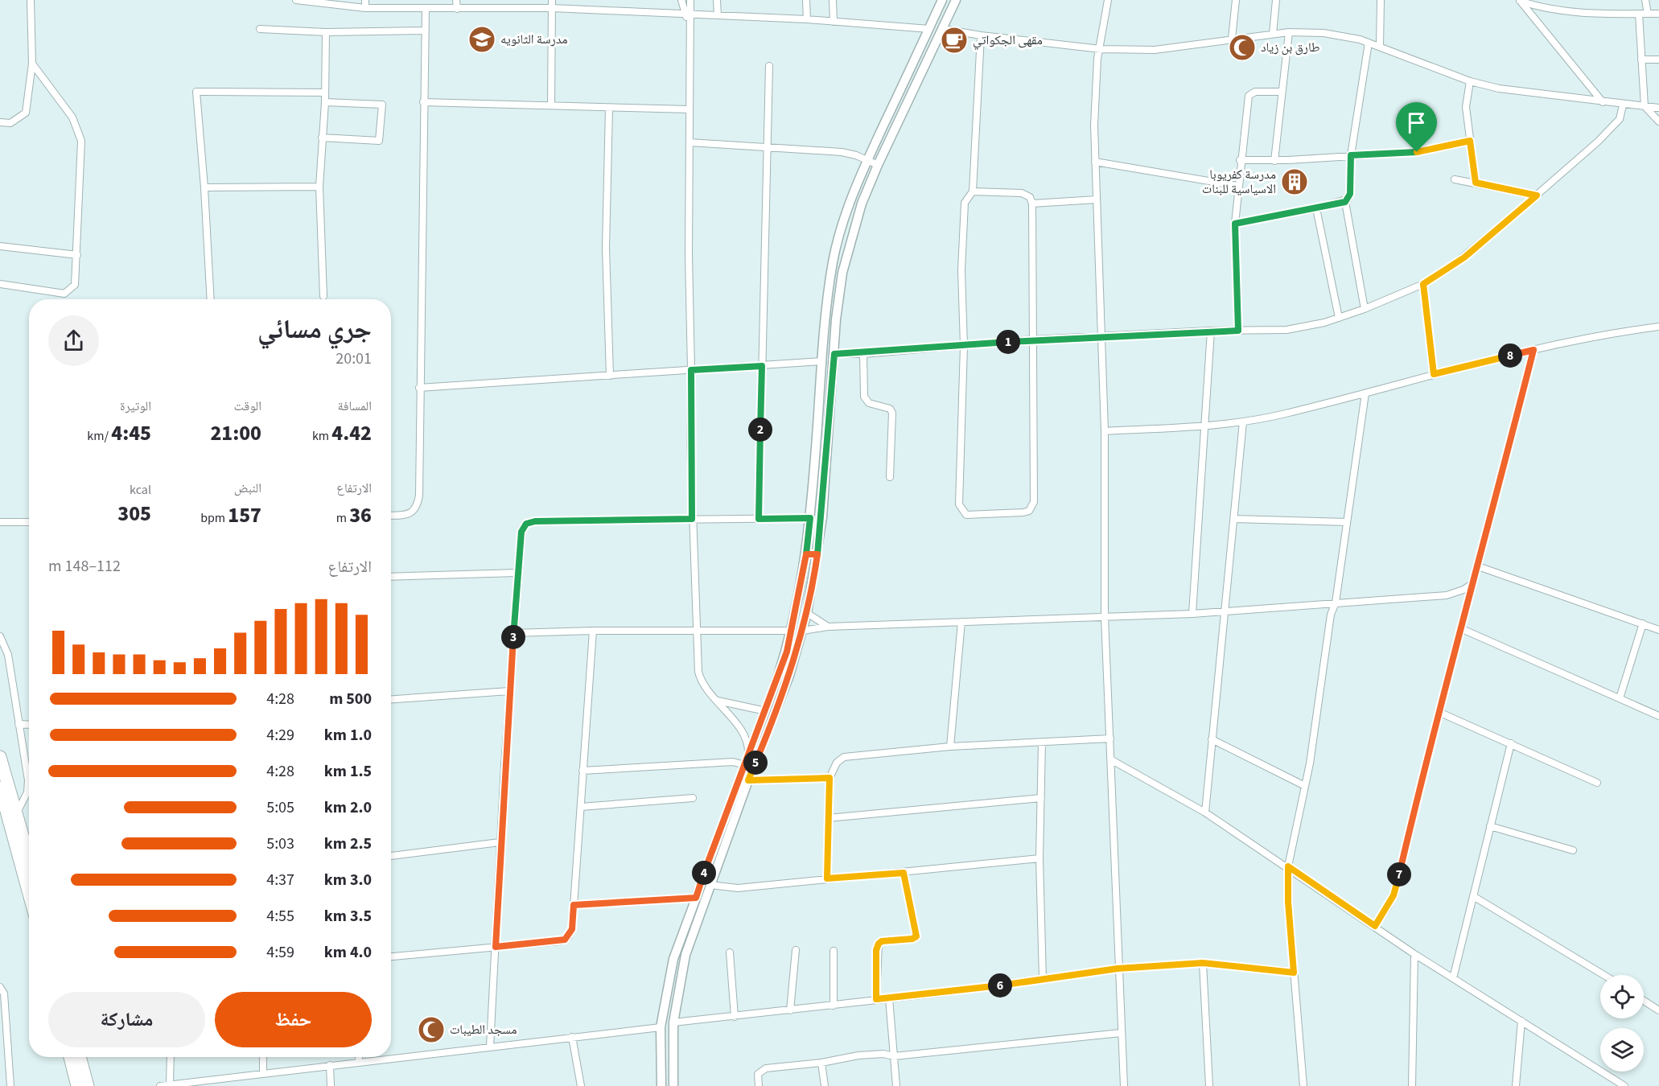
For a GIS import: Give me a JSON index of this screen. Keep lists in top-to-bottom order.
{
  "places": {
    "school or university": ["مدرسة الثانويه"],
    "cafe": ["مقهى الجكواتي"],
    "mosque": ["طارق بن زياد", "مسجد الطيبات"],
    "building": ["مدرسة كفريوبا الاسياسية للبنات"]
  },
  "page": {
    "heading": ["جري مسائي", "20:01"],
    "pins": [
      "1",
      "8",
      "2",
      "3",
      "5",
      "4",
      "7",
      "6"
    ],
    "stats": [
      ["المسافة", "4.42 km"],
      ["الوقت", "21:00"],
      ["الوتيرة", "4:45 /km"],
      ["الارتفاع", "36 m"],
      ["النبض", "157 bpm"],
      ["kcal", "305"]
    ],
    "chart": ["الارتفاع", "112–148 m"],
    "list": [
      {
        "name": "500 m",
        "note": "4:28"
      },
      {
        "name": "1.0 km",
        "note": "4:29"
      },
      {
        "name": "1.5 km",
        "note": "4:28"
      },
      {
        "name": "2.0 km",
        "note": "5:05"
      },
      {
        "name": "2.5 km",
        "note": "5:03"
      },
      {
        "name": "3.0 km",
        "note": "4:37"
      },
      {
        "name": "3.5 km",
        "note": "4:55"
      },
      {
        "name": "4.0 km",
        "note": "4:59"
      }
    ],
    "buttons": ["حفظ", "مشاركة"]
  }
}
